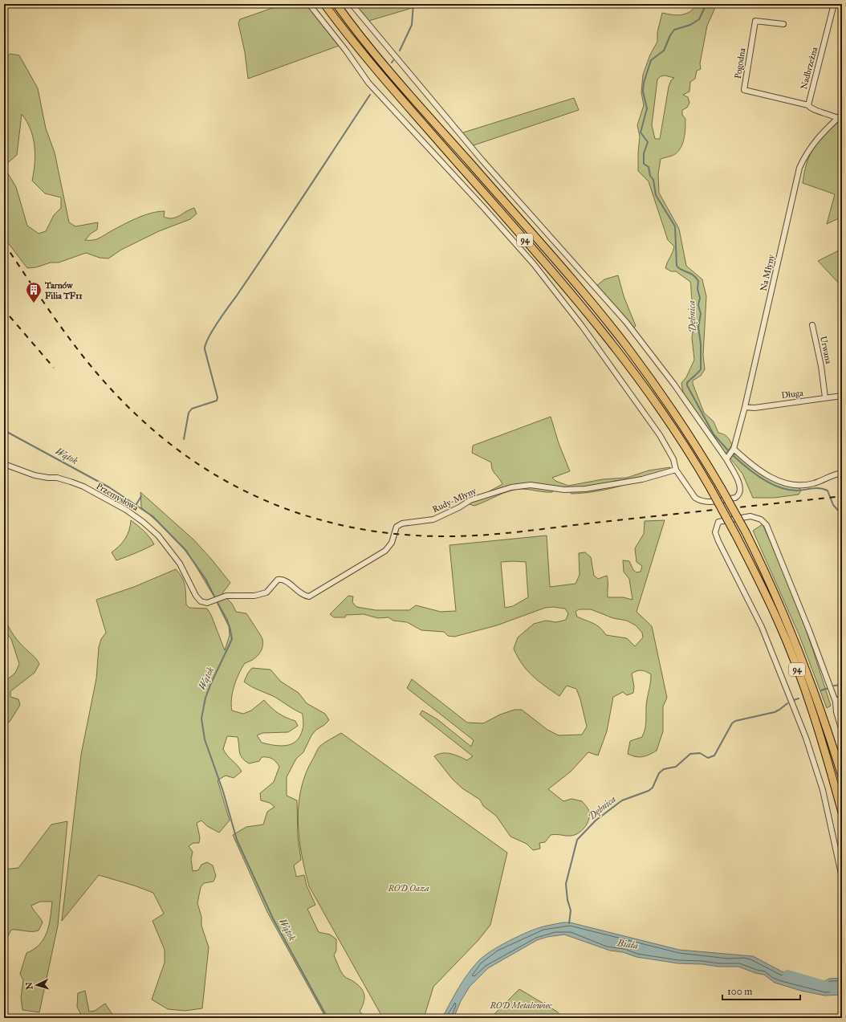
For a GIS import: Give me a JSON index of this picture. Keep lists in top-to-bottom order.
{
  "streets": {
    "main road": ["94"],
    "street": [
      "Pogodna",
      "Nadbrzeżna",
      "Na Młyny",
      "Urwana",
      "Długa",
      "Przemysłowa",
      "Rudy-Młyny"
    ]
  },
  "crossings": [
    ["Pogodna", "Nadbrzeżna"],
    ["Na Młyny", "Długa"],
    ["Urwana", "Długa"],
    ["Przemysłowa", "Rudy-Młyny"]
  ],
  "water": ["Dębnica", "Wątok", "Biała"],
  "parks": ["ROD Oaza", "ROD Metalowiec"],
  "places": {
    "building": ["Tarnów Filia TF11"]
  },
  "scale_bar": "100 m",
  "north": "left"
}
